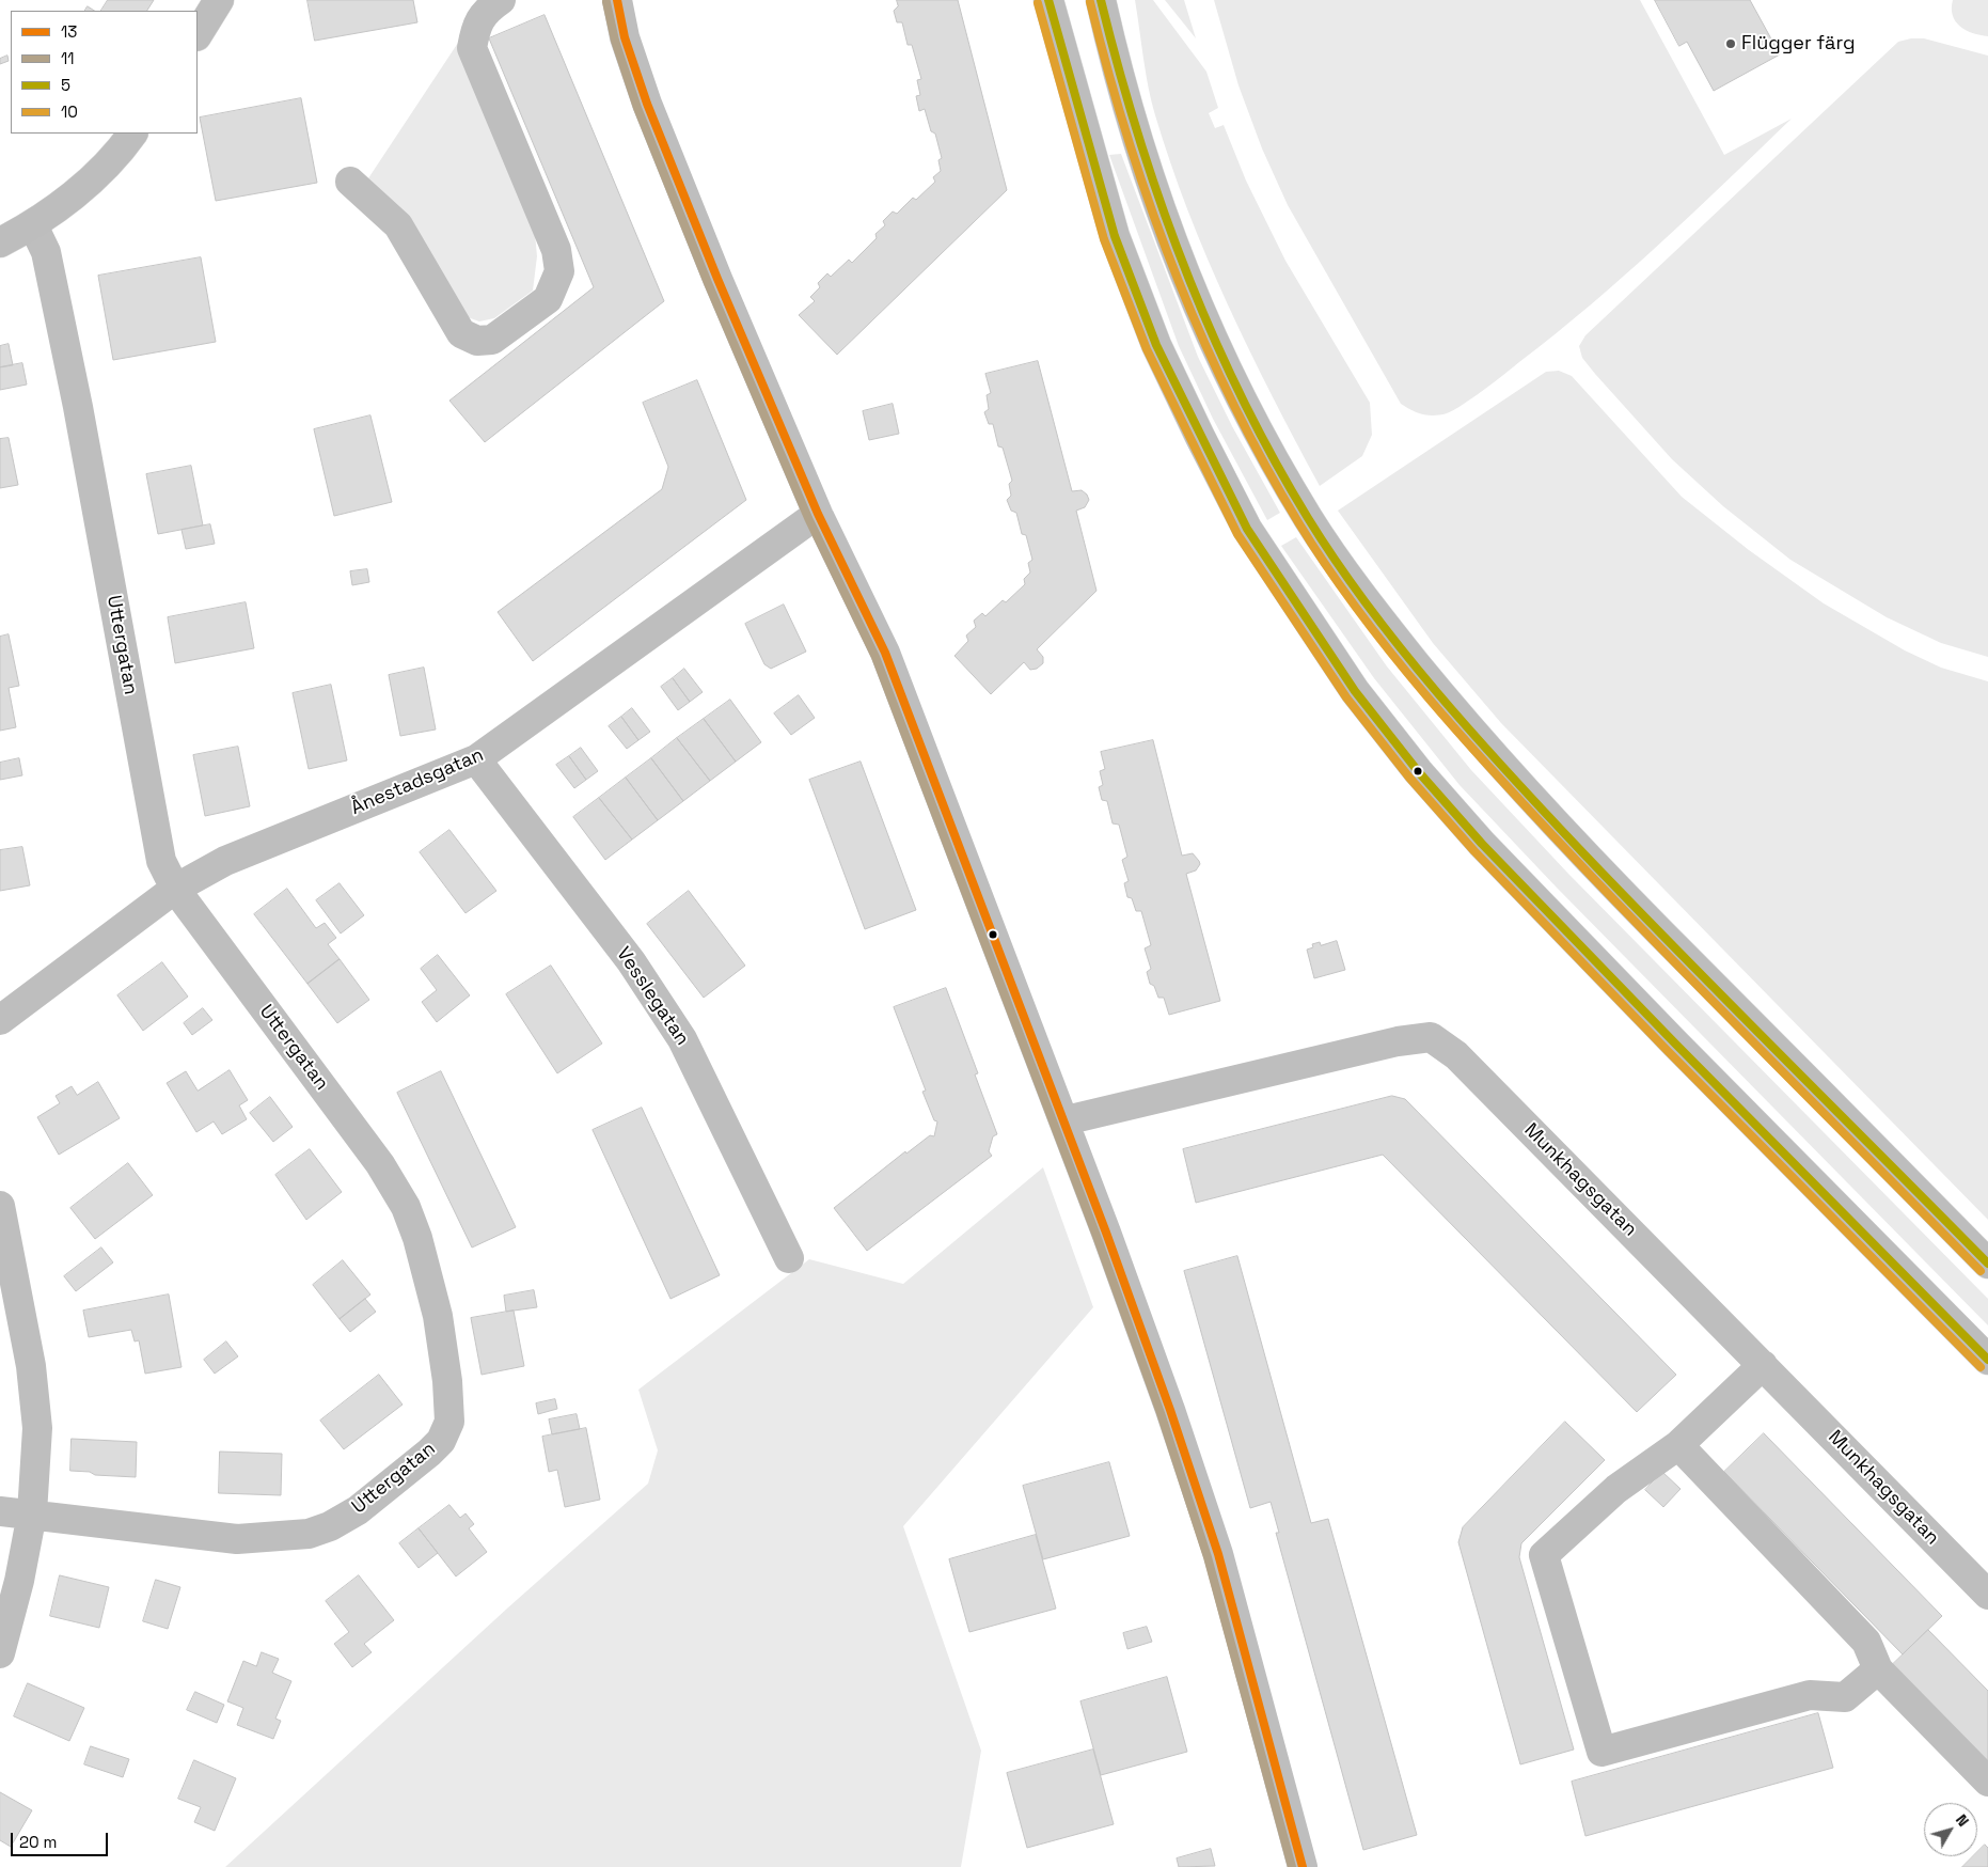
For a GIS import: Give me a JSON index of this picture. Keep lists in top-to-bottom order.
{
  "streets": {
    "street": [
      "Uttergatan",
      "Ånestadsgatan",
      "Vesslegatan",
      "Munkhagsgatan"
    ]
  },
  "crossings": [
    ["Uttergatan", "Ånestadsgatan"],
    ["Ånestadsgatan", "Vesslegatan"]
  ],
  "places": ["Flügger färg"],
  "lines": [
    "transit line 13",
    "transit line 5",
    "transit line 11",
    "transit line 10"
  ],
  "legend": [
    "13",
    "11",
    "5",
    "10"
  ],
  "scale_bar": "20 m",
  "north": "top right"
}
